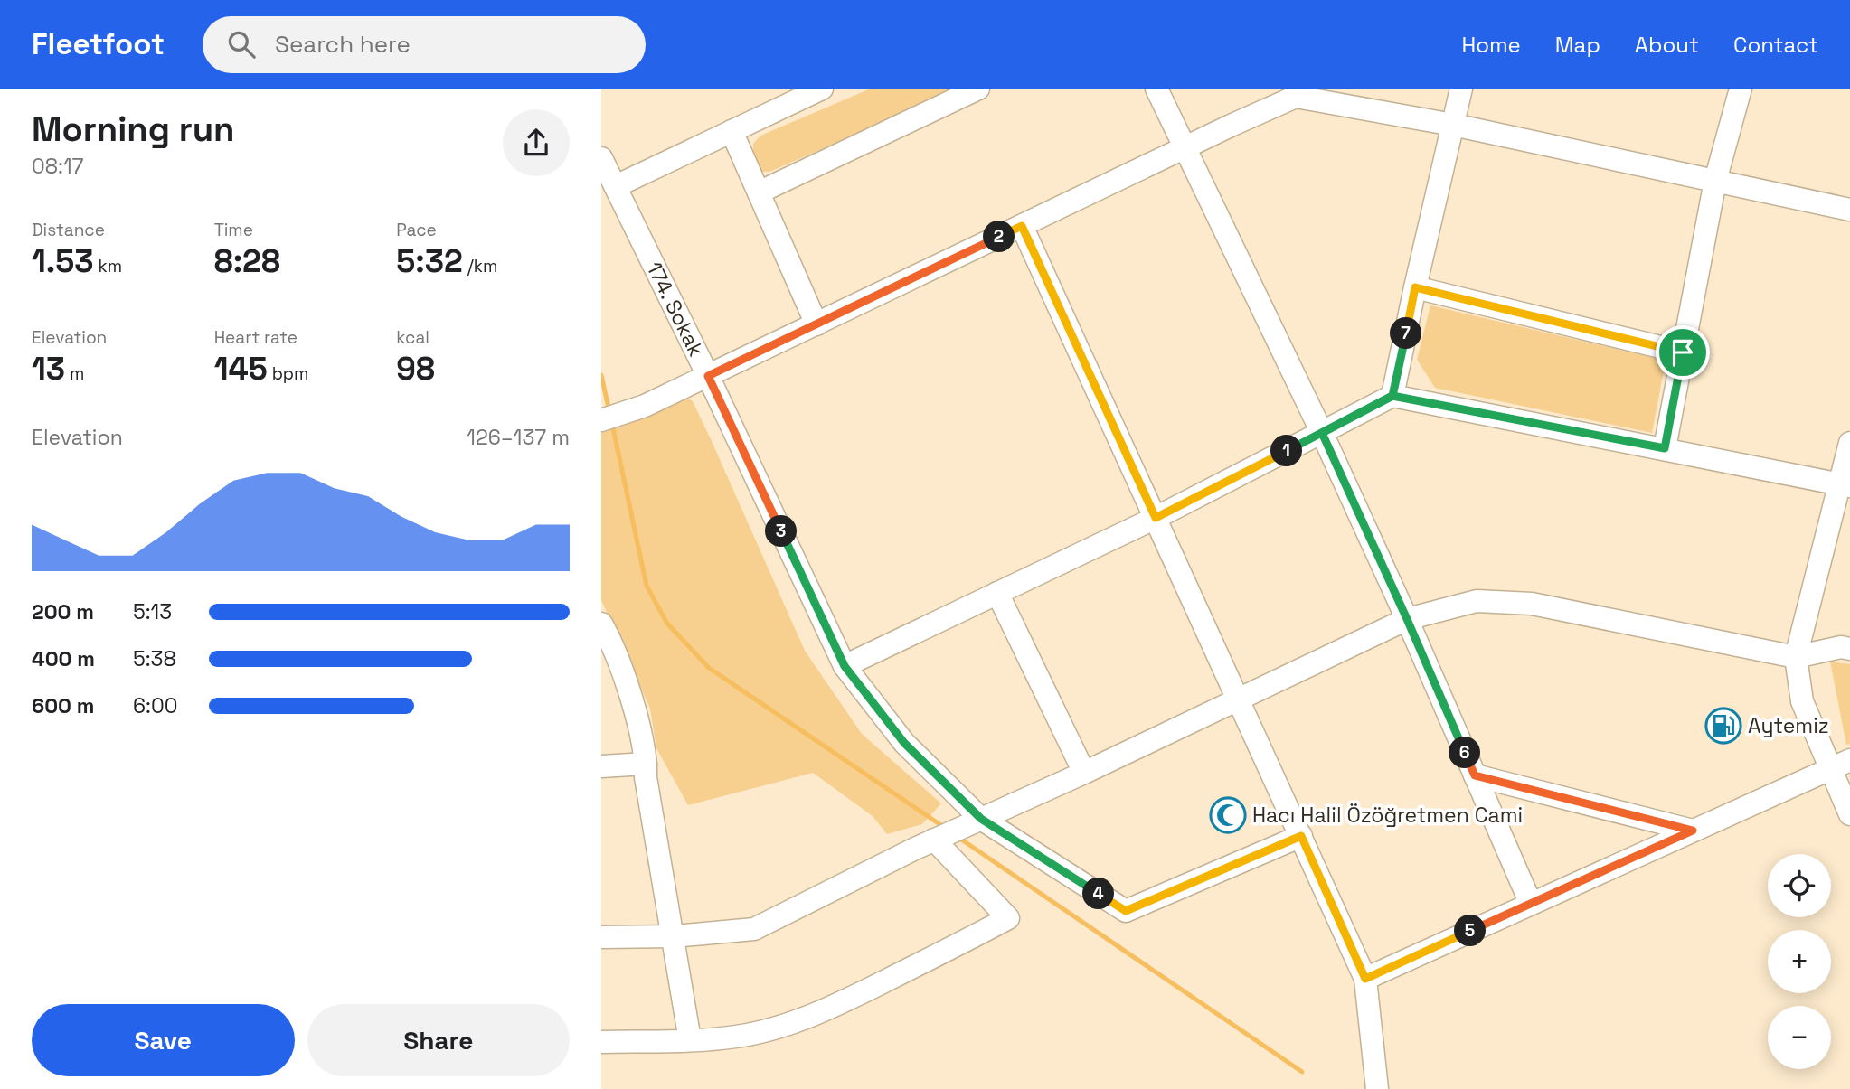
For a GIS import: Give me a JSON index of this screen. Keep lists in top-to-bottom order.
{
  "streets": {
    "street": ["174. Sokak"]
  },
  "places": {
    "fuel station": ["Aytemiz"],
    "mosque": ["Hacı Halil Özöğretmen Cami"]
  },
  "page": {
    "header": "Fleetfoot",
    "search": "Search here",
    "nav": [
      "Home",
      "Map",
      "About",
      "Contact"
    ],
    "heading": ["Morning run", "08:17"],
    "stats": [
      ["Distance", "1.53 km"],
      ["Time", "8:28"],
      ["Pace", "5:32 /km"],
      ["Elevation", "13 m"],
      ["Heart rate", "145 bpm"],
      ["kcal", "98"]
    ],
    "pins": [
      "2",
      "7",
      "1",
      "3",
      "6",
      "4",
      "5"
    ],
    "chart": ["Elevation", "126–137 m"],
    "list": [
      {
        "name": "200 m",
        "note": "5:13"
      },
      {
        "name": "400 m",
        "note": "5:38"
      },
      {
        "name": "600 m",
        "note": "6:00"
      }
    ],
    "map_buttons": ["+", "−"],
    "buttons": ["Save", "Share"]
  }
}
